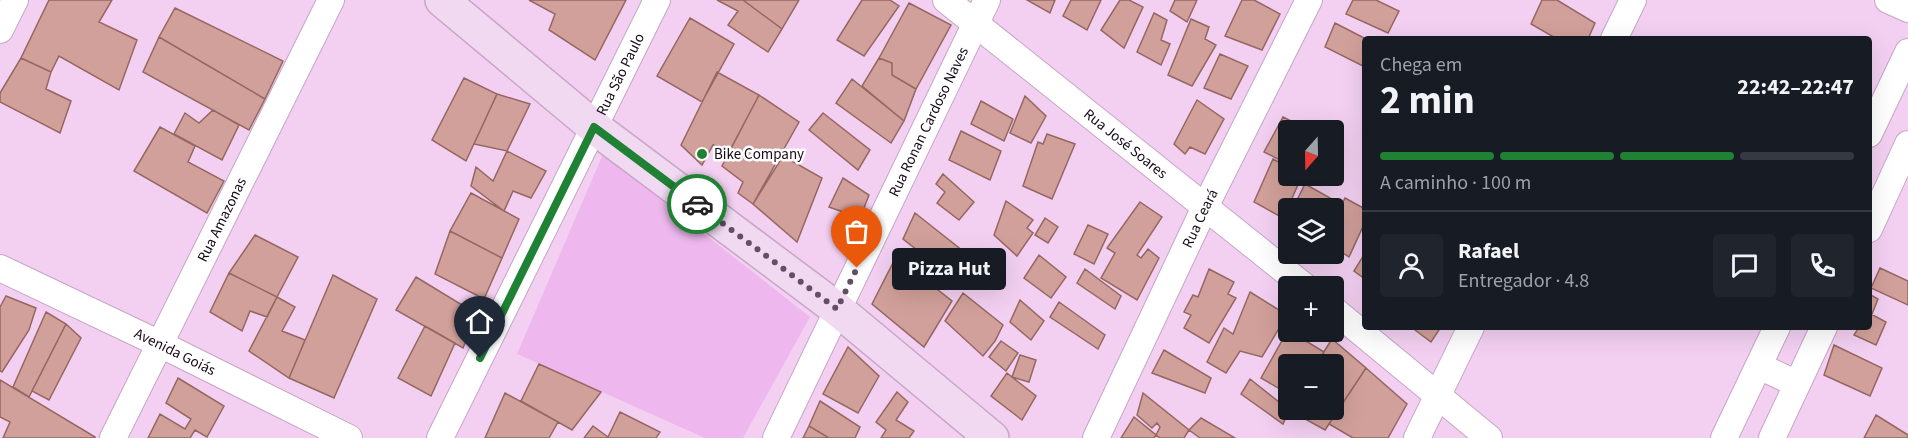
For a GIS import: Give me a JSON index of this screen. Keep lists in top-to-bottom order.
{
  "streets": {
    "street": [
      "Rua São Paulo",
      "Rua Ronan Cardoso Naves",
      "Rua José Soares",
      "Rua Ceará",
      "Rua Amazonas",
      "Avenida Goiás"
    ]
  },
  "crossings": [
    ["Rua Ronan Cardoso Naves", "Rua José Soares"],
    ["Rua José Soares", "Rua Ceará"],
    ["Rua Amazonas", "Avenida Goiás"]
  ],
  "places": ["Bike Company", "Pizza Hut"],
  "north": "bottom",
  "page": {
    "heading": ["2 min", "Chega em", "22:42–22:47"],
    "panel": ["Rafael", "Entregador · 4.8"],
    "map_buttons": ["+", "−"],
    "bar": "A caminho · 100 m",
    "bubble": "Pizza Hut"
  }
}
